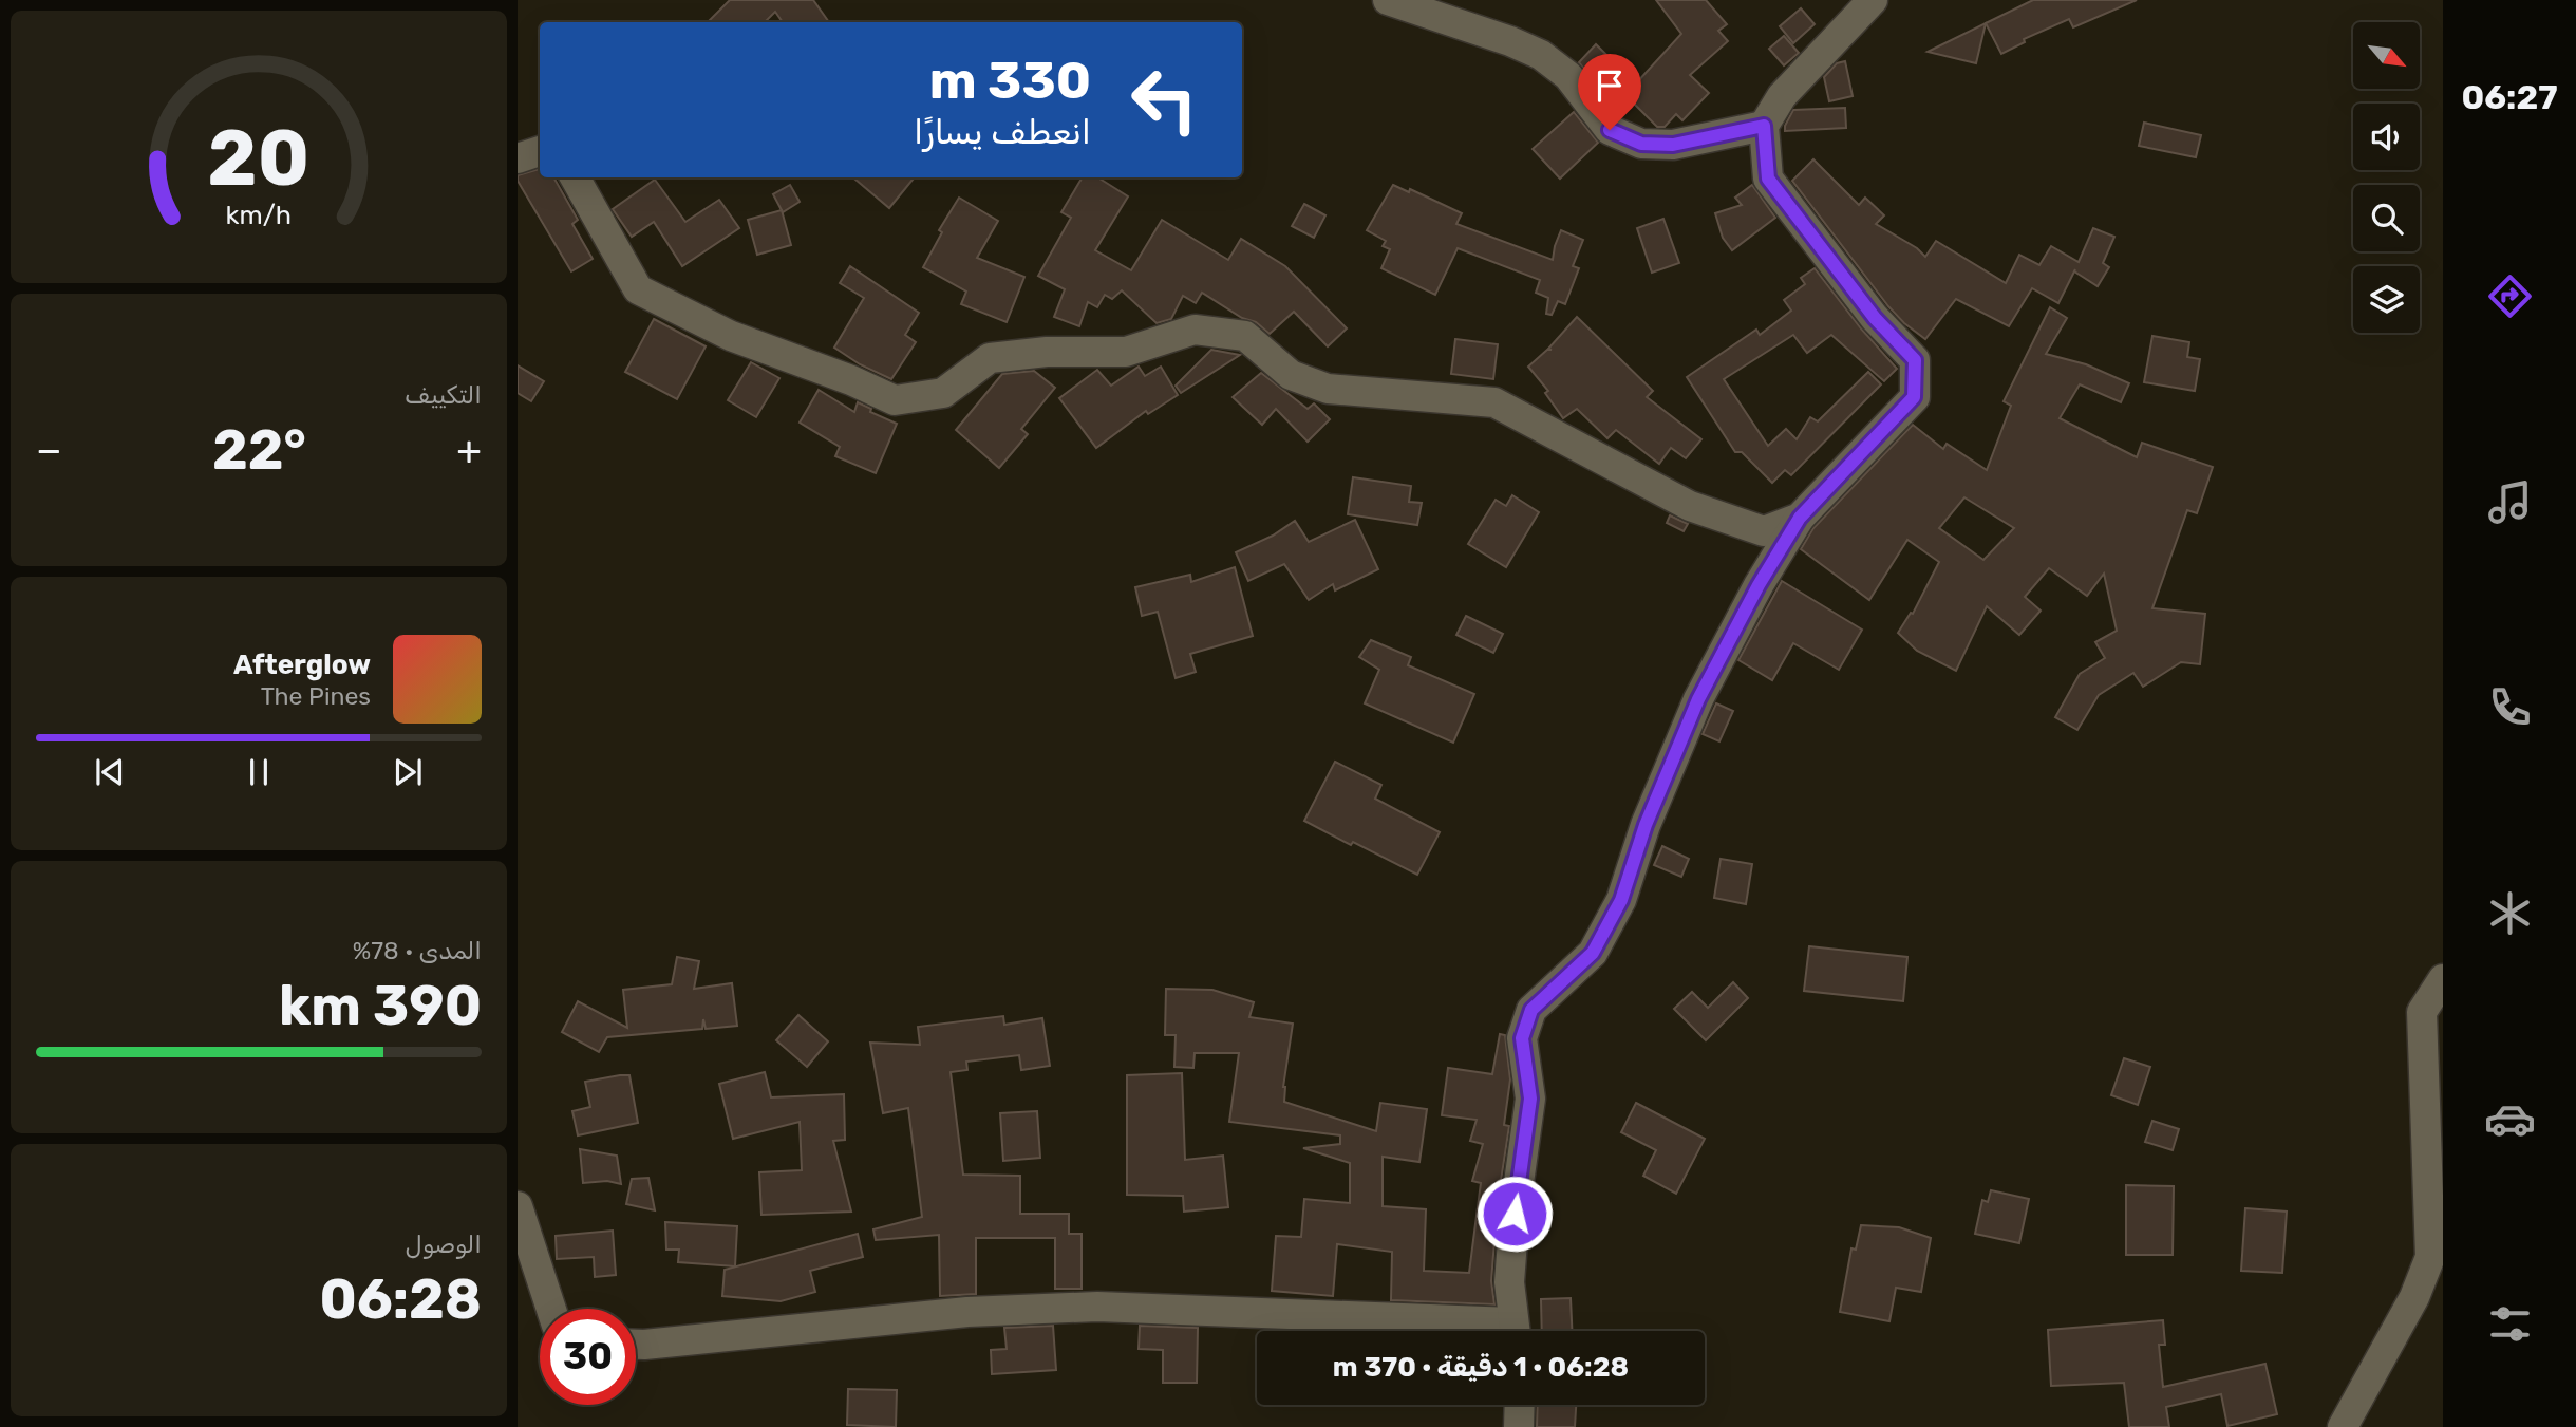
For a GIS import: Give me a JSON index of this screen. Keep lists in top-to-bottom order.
{
  "north": "bottom right",
  "page": {
    "tabs": "06:27",
    "turn": ["330 m", "انعطف يسارًا"],
    "tile": [
      "التكييف",
      ["المدى · 78%", "390 km"],
      ["الوصول", "06:28"]
    ],
    "heat": ["−", "22°", "+"],
    "song": ["Afterglow", "The Pines"],
    "limit": "30",
    "trip": "06:28 · 1 دقيقة · 370 m",
    "gauge": ["20", "km/h"]
  }
}
